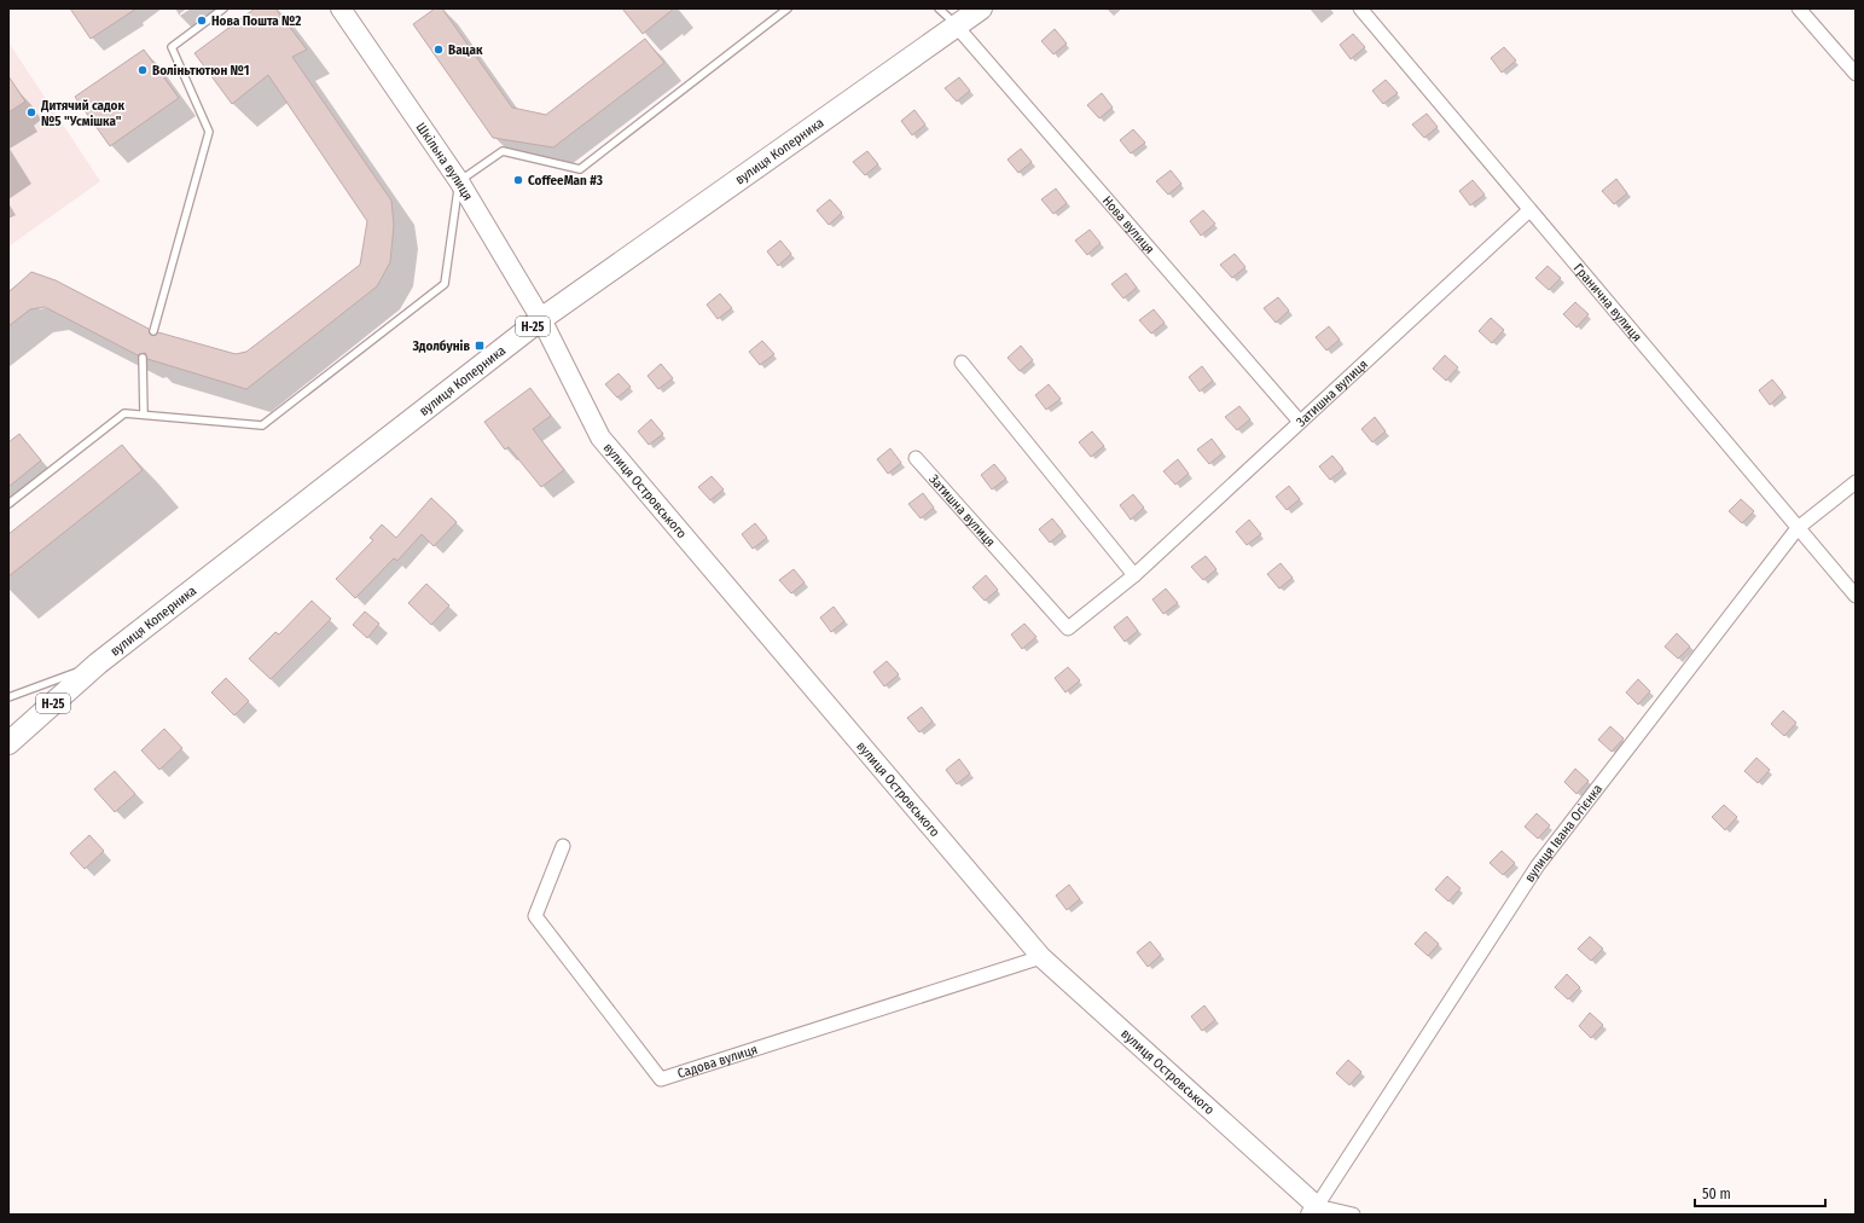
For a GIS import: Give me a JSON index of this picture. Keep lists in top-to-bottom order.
{
  "streets": {
    "main road": ["вулиця Коперника", "Н-25"],
    "street": [
      "Шкільна вулиця",
      "Нова вулиця",
      "Гранична вулиця",
      "Затишна вулиця",
      "вулиця Островського",
      "вулиця Івана Огієнка",
      "Садова вулиця"
    ]
  },
  "crossings": [
    ["вулиця Коперника", "Шкільна вулиця"],
    ["вулиця Коперника", "Нова вулиця"],
    ["вулиця Коперника", "вулиця Островського"],
    ["Шкільна вулиця", "вулиця Островського"],
    ["Нова вулиця", "Затишна вулиця"],
    ["Гранична вулиця", "Затишна вулиця"],
    ["Гранична вулиця", "вулиця Івана Огієнка"],
    ["вулиця Островського", "вулиця Івана Огієнка"],
    ["вулиця Островського", "Садова вулиця"]
  ],
  "places": {
    "other": [
      "Нова Пошта №2",
      "Вацак",
      "Воліньтютюн №1",
      "Дитячий садок №5 \"Усмішка\"",
      "CoffeeMan #3"
    ],
    "transit": ["Здолбунів"]
  },
  "scale_bar": "50 m"
}
